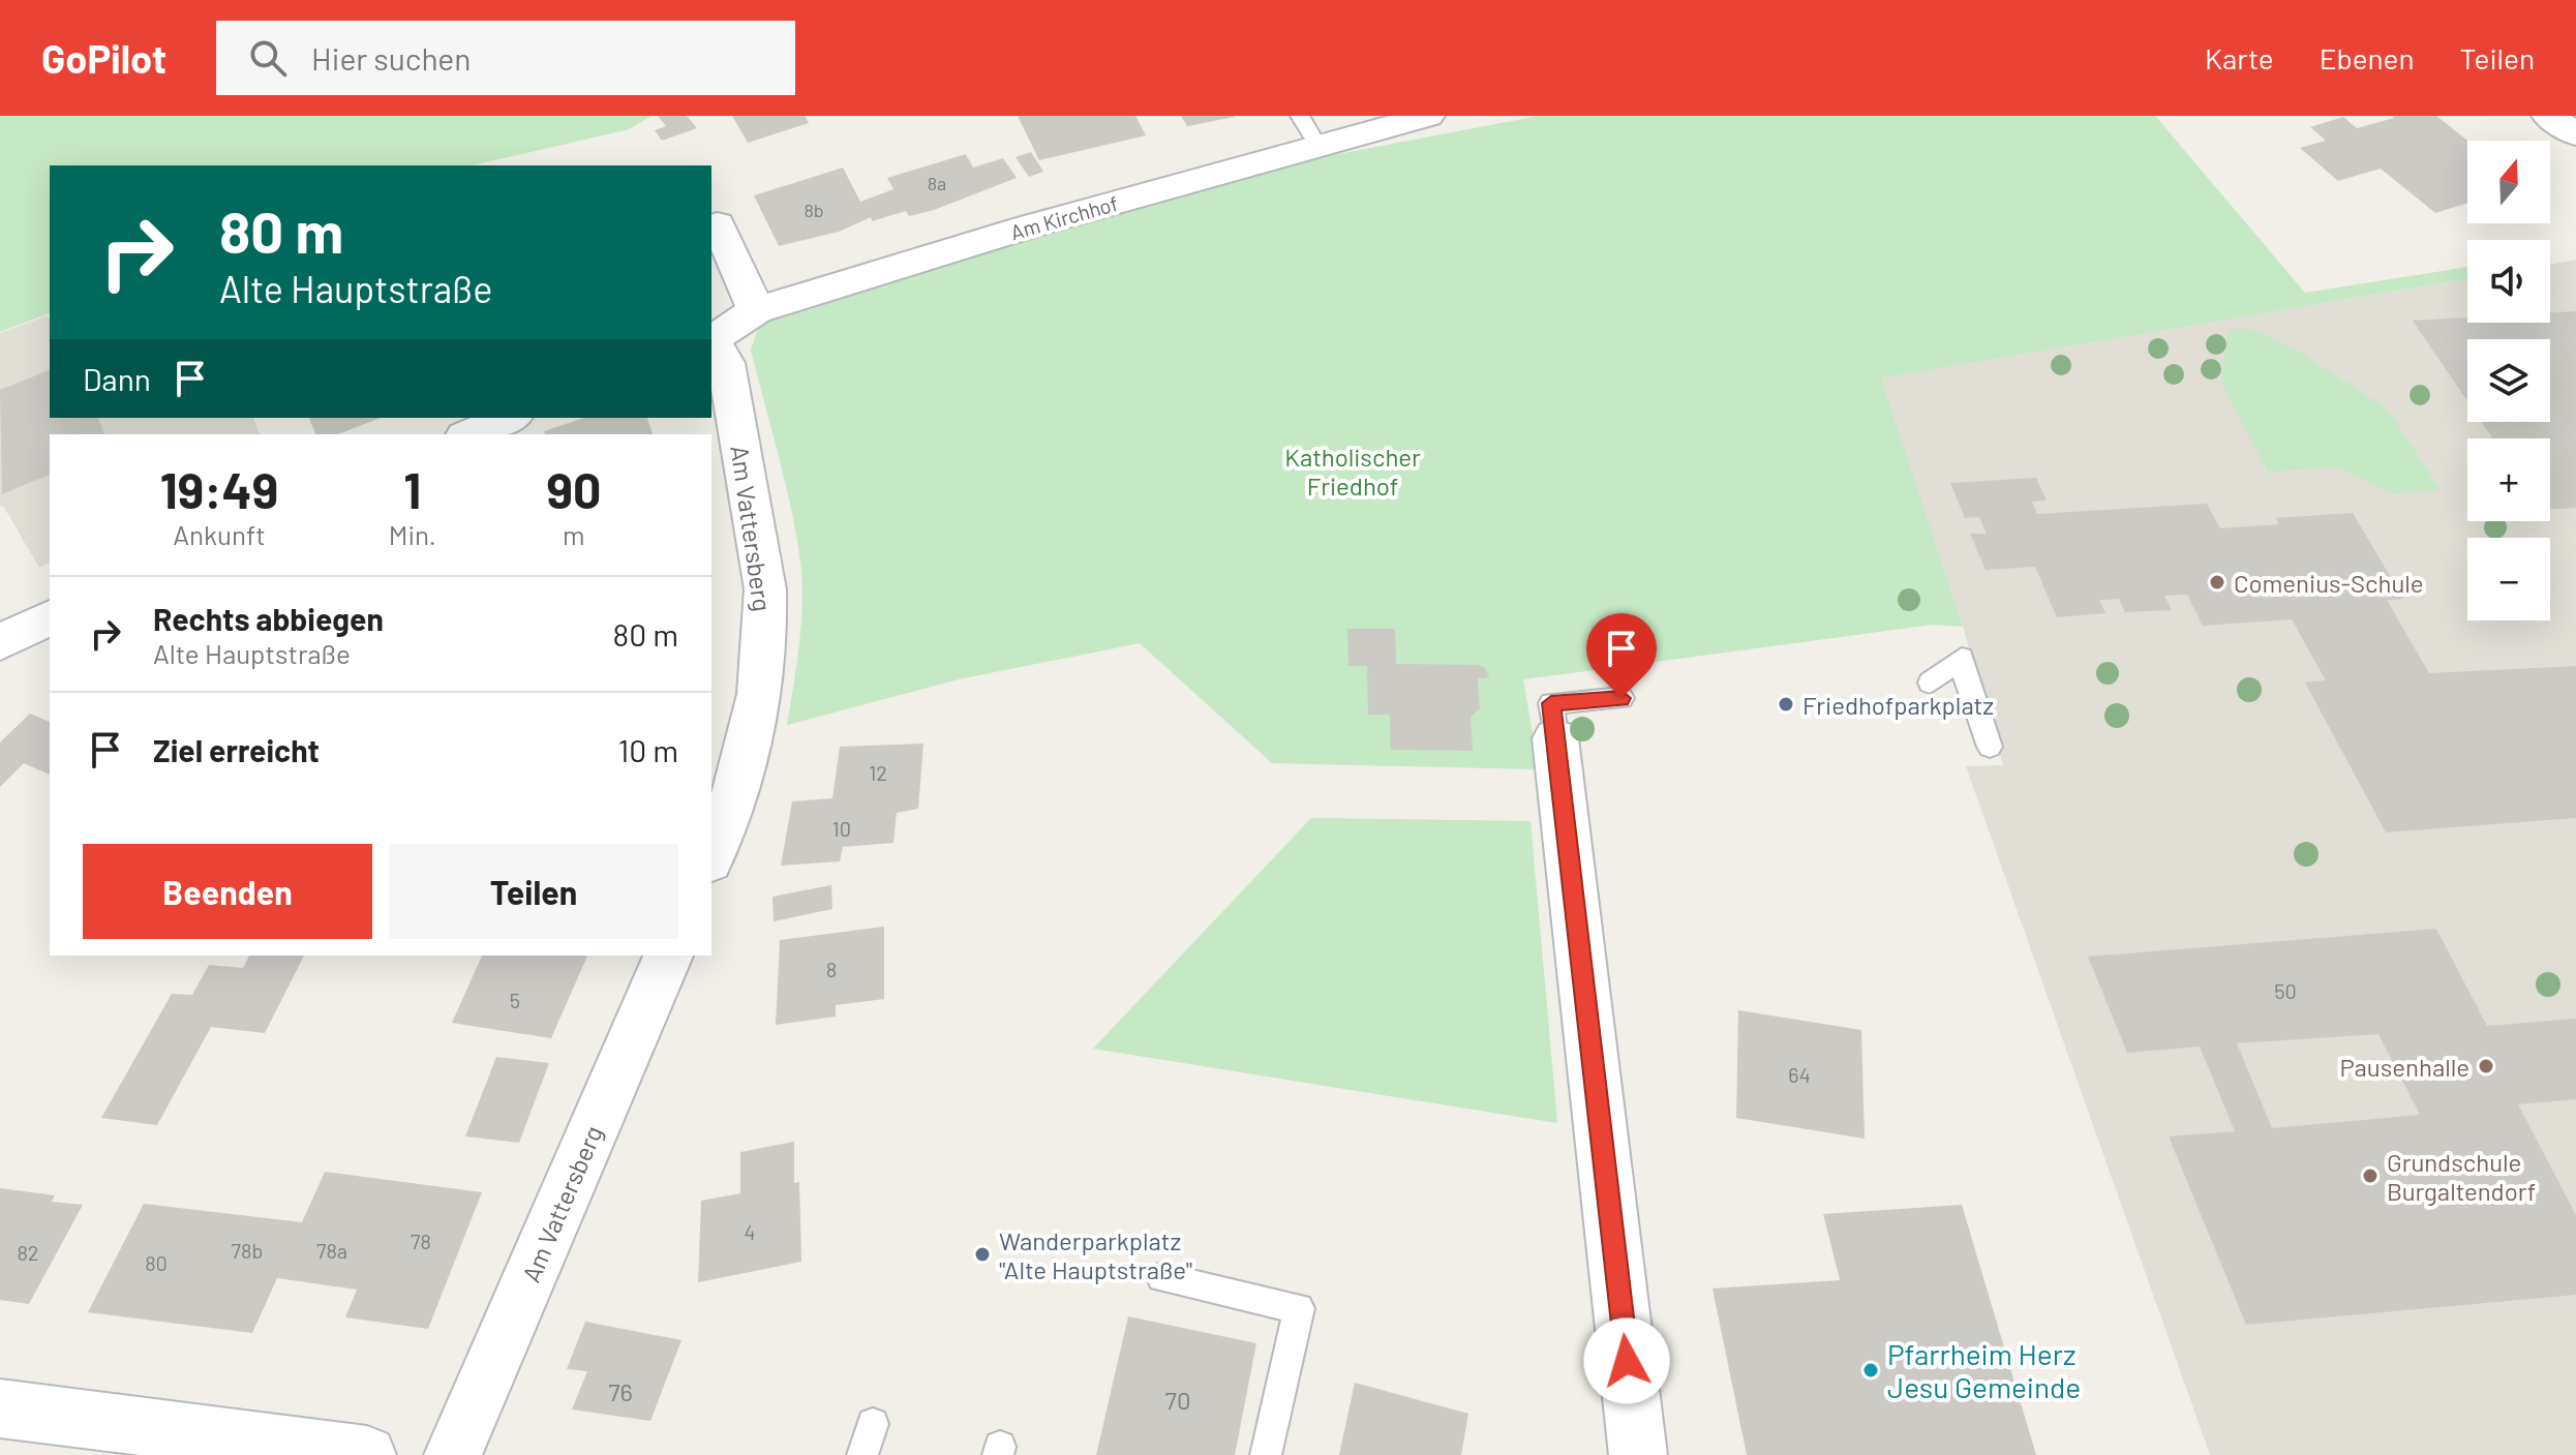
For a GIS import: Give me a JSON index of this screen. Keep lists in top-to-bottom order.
{
  "streets": {
    "street": ["Am Kirchhof", "Am Vattersberg"]
  },
  "crossings": [
    ["Am Kirchhof", "Am Vattersberg"]
  ],
  "parks": ["Katholischer Friedhof"],
  "places": [
    "Comenius-Schule",
    "Friedhofparkplatz",
    "Pausenhalle",
    "Grundschule Burgaltendorf",
    "Wanderparkplatz \"Alte Hauptstraße\"",
    "Pfarrheim Herz Jesu Gemeinde"
  ],
  "house_numbers": [
    "8a",
    "8b",
    "12",
    "10",
    "8",
    "50",
    "5",
    "64",
    "4",
    "78",
    "78b",
    "78a",
    "82",
    "80",
    "76",
    "70"
  ],
  "north": "top",
  "page": {
    "header": "GoPilot",
    "search": "Hier suchen",
    "nav": ["Karte", "Ebenen", "Teilen"],
    "map_buttons": ["+", "−"],
    "turn": ["80 m", "Alte Hauptstraße"],
    "then": "Dann",
    "eta": [
      "19:49",
      "Ankunft",
      "1",
      "Min.",
      "90",
      "m"
    ],
    "list": [
      {
        "name": "Rechts abbiegen",
        "note": "Alte Hauptstraße",
        "value": "80 m"
      },
      {
        "name": "Ziel erreicht",
        "value": "10 m"
      }
    ],
    "buttons": ["Beenden", "Teilen"]
  }
}
